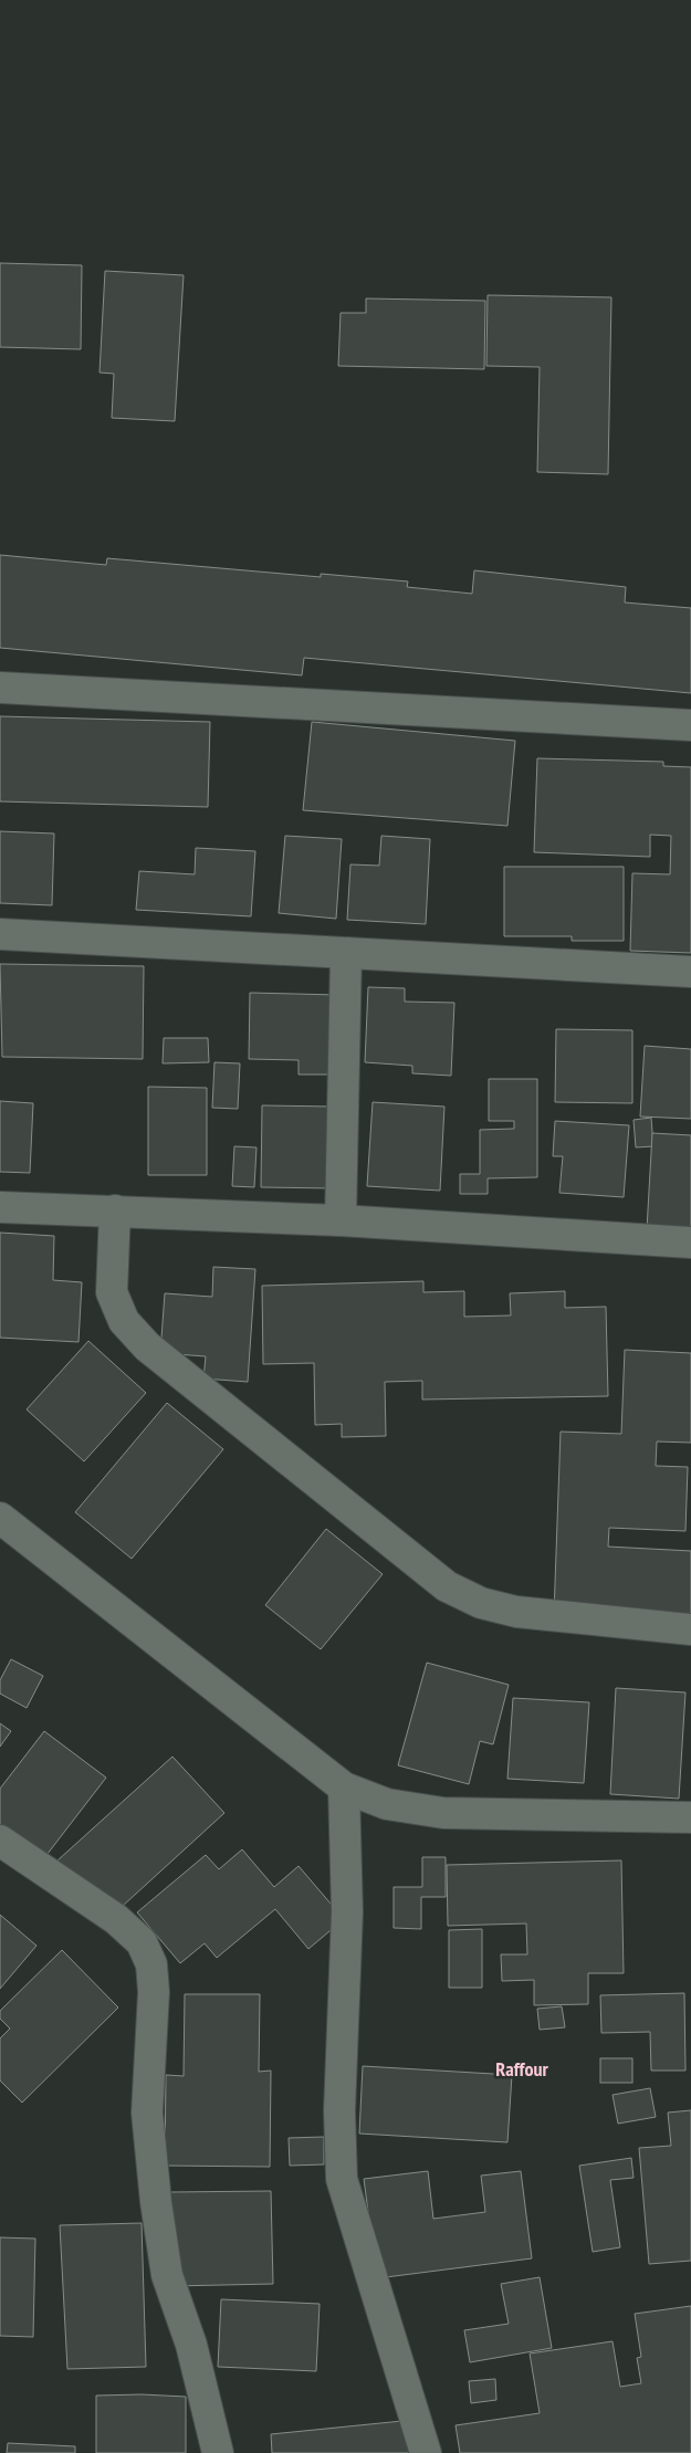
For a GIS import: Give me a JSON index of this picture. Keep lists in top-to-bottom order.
{
  "districts": ["Raffour"]
}
